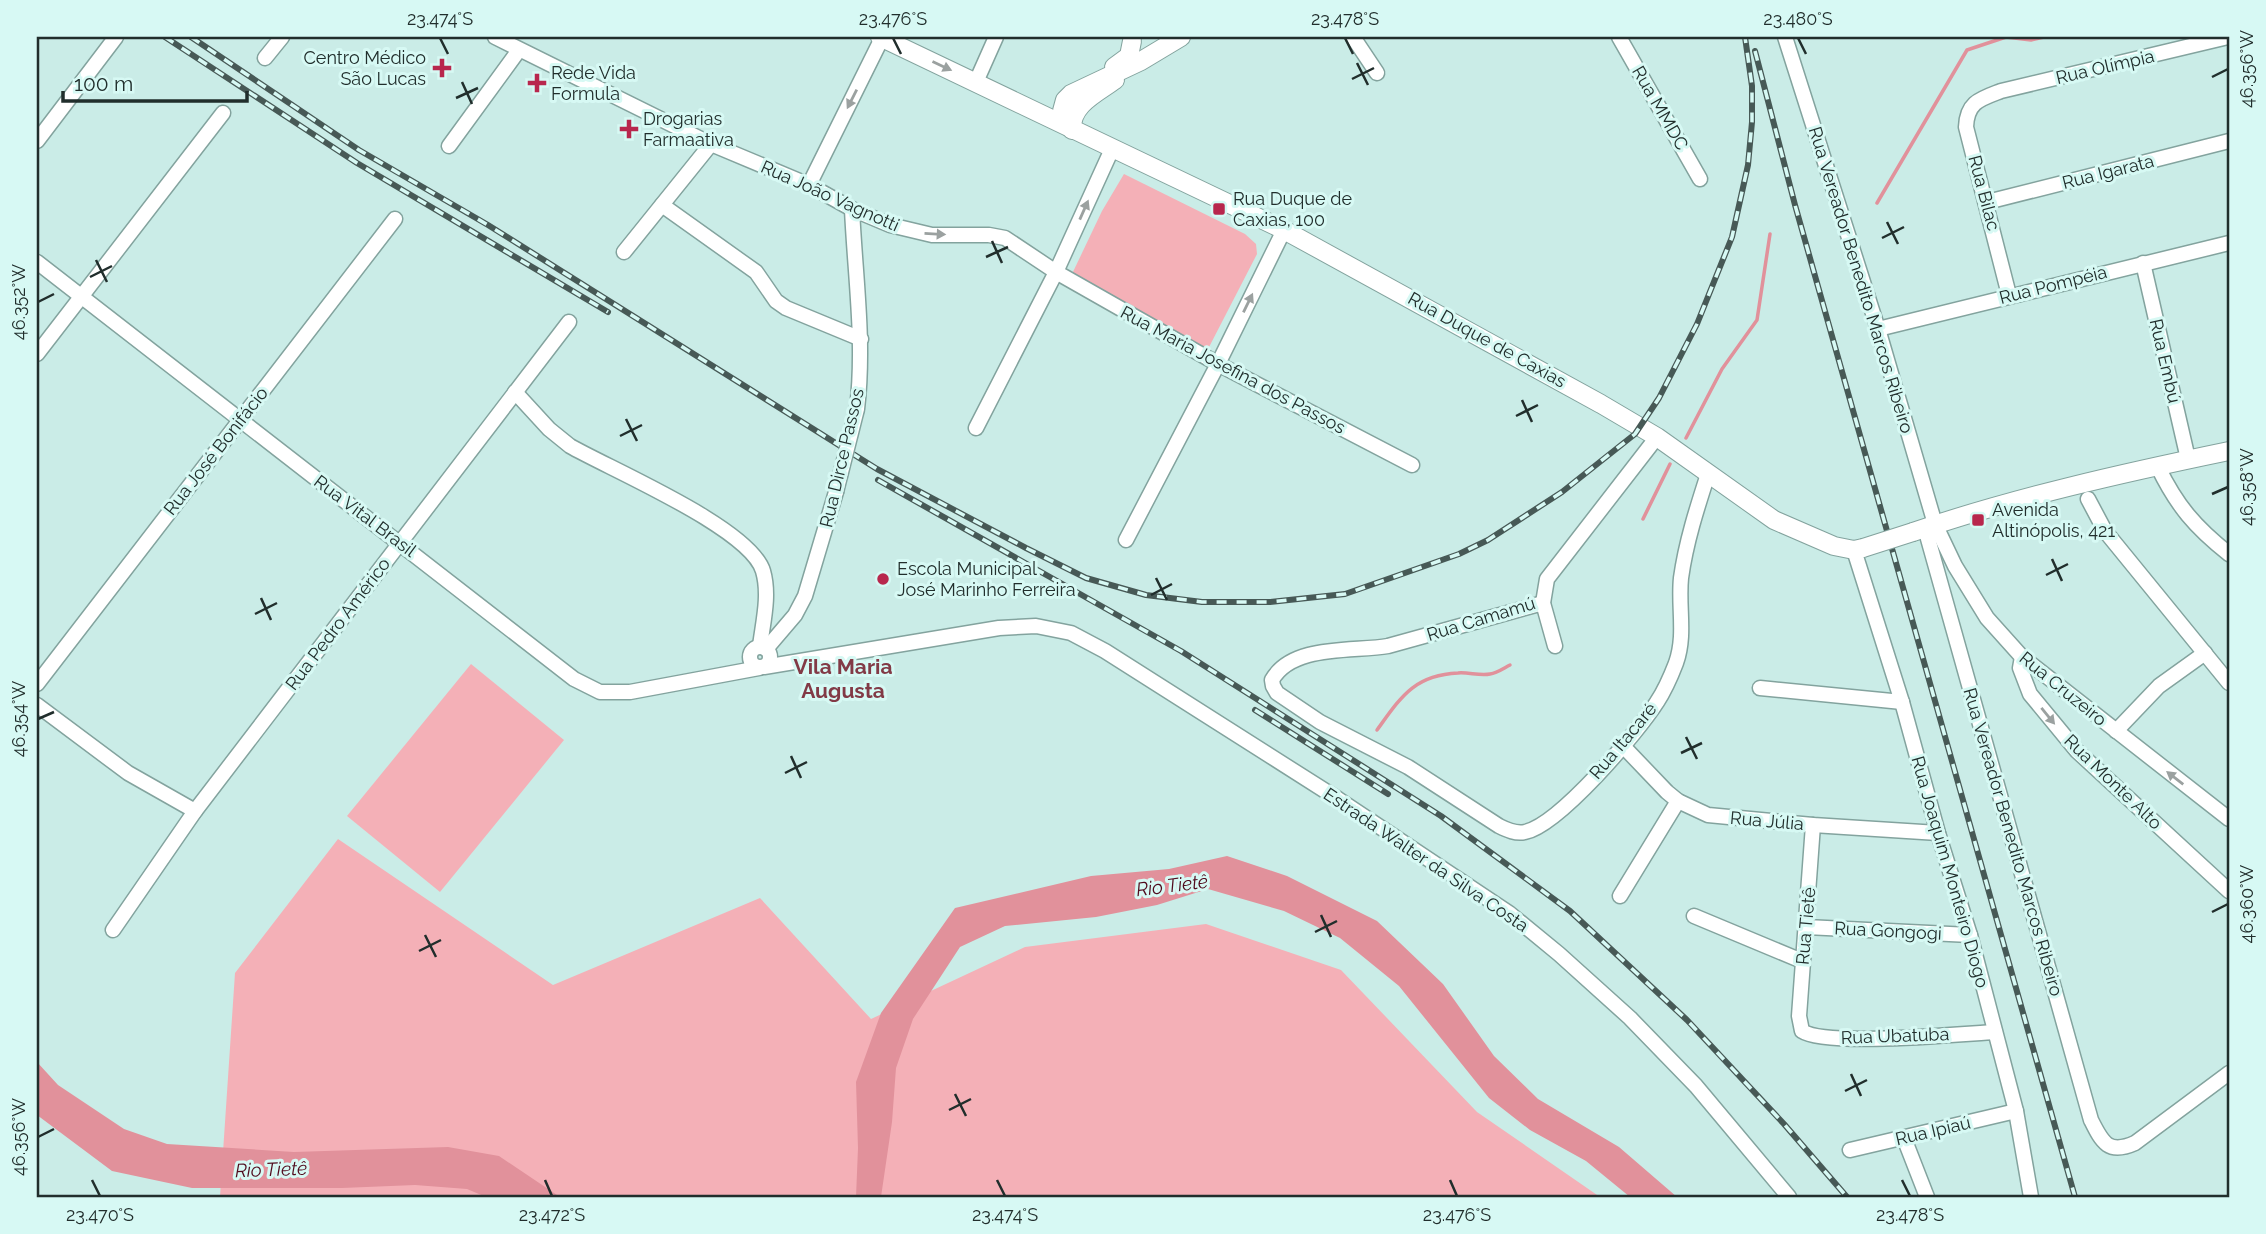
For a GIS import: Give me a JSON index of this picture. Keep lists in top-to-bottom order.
{
  "streets": {
    "main road": ["Rua Duque de Caxias"],
    "street": [
      "Rua Olímpia",
      "Rua MMDC",
      "Rua Igarata",
      "Rua Bilac",
      "Rua João Vagnotti",
      "Rua Vereador Benedito Marcos Ribeiro",
      "Rua Pompéia",
      "Rua Embú",
      "Rua Maria Josefina dos Passos",
      "Rua José Bonifácio",
      "Rua Dirce Passos",
      "Rua Vital Brasil",
      "Rua Camamú",
      "Rua Pedro Américo",
      "Rua Cruzeiro",
      "Rua Itacaré",
      "Rua Monte Alto",
      "Rua Júlia",
      "Estrada Walter da Silva Costa",
      "Rua Joaquim Monteiro Diogo",
      "Rua Tietê",
      "Rua Gongogi",
      "Rua Ubatuba",
      "Rua Ipiaú"
    ]
  },
  "crossings": [
    ["Rua Olímpia", "Rua Bilac"],
    ["Rua Igarata", "Rua Bilac"],
    ["Rua Bilac", "Rua Pompéia"],
    ["Rua João Vagnotti", "Rua Maria Josefina dos Passos"],
    ["Rua João Vagnotti", "Rua Dirce Passos"],
    ["Rua Vereador Benedito Marcos Ribeiro", "Rua Pompéia"],
    ["Rua Vereador Benedito Marcos Ribeiro", "Rua Cruzeiro"],
    ["Rua Pompéia", "Rua Embú"],
    ["Rua Duque de Caxias", "Rua Camamú"],
    ["Rua Duque de Caxias", "Rua Itacaré"],
    ["Rua Duque de Caxias", "Rua Joaquim Monteiro Diogo"],
    ["Rua José Bonifácio", "Rua Vital Brasil"],
    ["Rua Dirce Passos", "Rua Vital Brasil"],
    ["Rua Vital Brasil", "Rua Pedro Américo"],
    ["Rua Vital Brasil", "Estrada Walter da Silva Costa"],
    ["Rua Camamú", "Rua Itacaré"],
    ["Rua Cruzeiro", "Rua Monte Alto"],
    ["Rua Itacaré", "Rua Júlia"],
    ["Rua Júlia", "Rua Joaquim Monteiro Diogo"],
    ["Rua Júlia", "Rua Tietê"],
    ["Rua Joaquim Monteiro Diogo", "Rua Gongogi"],
    ["Rua Joaquim Monteiro Diogo", "Rua Ubatuba"],
    ["Rua Joaquim Monteiro Diogo", "Rua Ipiaú"],
    ["Rua Tietê", "Rua Gongogi"],
    ["Rua Tietê", "Rua Ubatuba"]
  ],
  "one_way": ["Rua Monte Alto"],
  "districts": ["Vila Maria Augusta"],
  "water": ["Rio Tietê"],
  "places": {
    "health": ["Centro Médico São Lucas", "Rede Vida Formula", "Drogarias Farmaativa"],
    "transit": ["Rua Duque de Caxias, 100", "Avenida Altinópolis, 421"],
    "other": ["Escola Municipal José Marinho Ferreira"]
  },
  "scale_bar": "100 m",
  "coordinates": [
    "23.474°S",
    "23.476°S",
    "23.478°S",
    "23.480°S",
    "46.356°W",
    "46.352°W",
    "46.358°W",
    "46.354°W",
    "46.360°W",
    "23.470°S",
    "23.472°S"
  ]
}
